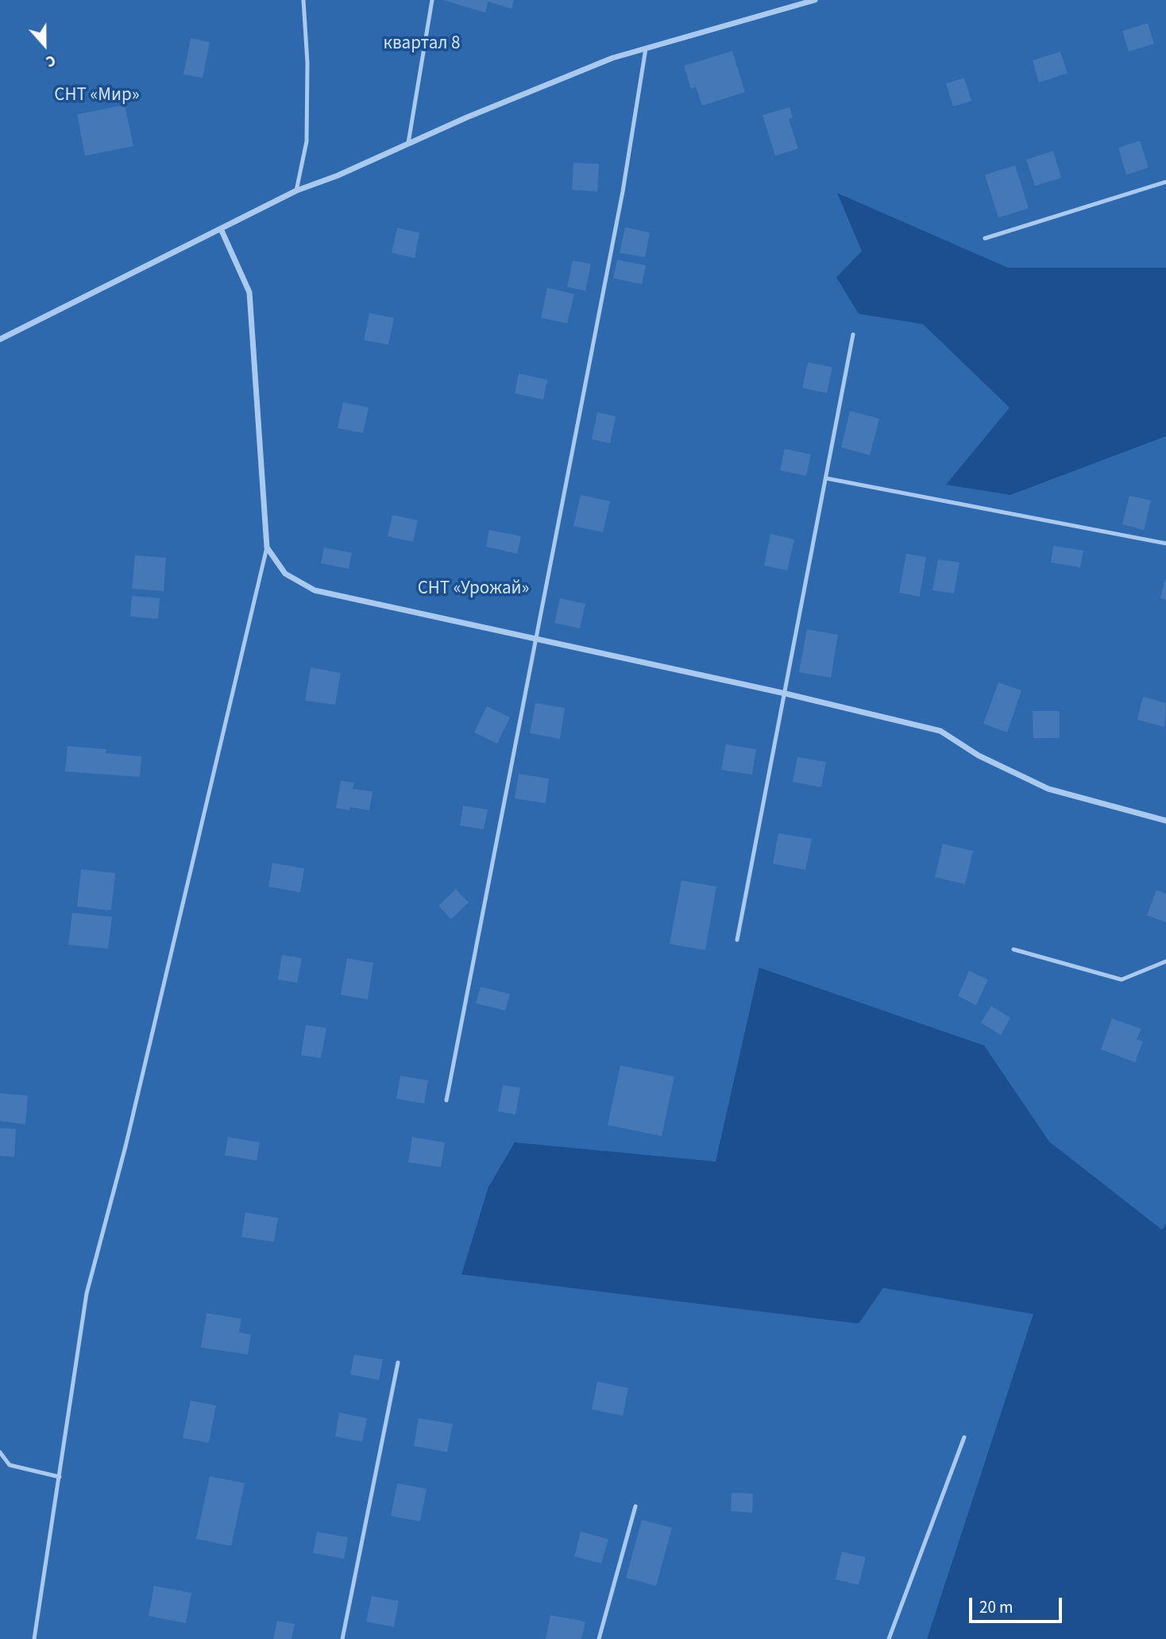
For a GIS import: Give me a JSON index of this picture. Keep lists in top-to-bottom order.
{
  "parks": ["квартал 8", "СНТ «Мир»", "СНТ «Урожай»"],
  "scale_bar": "20 m",
  "north": "bottom"
}
